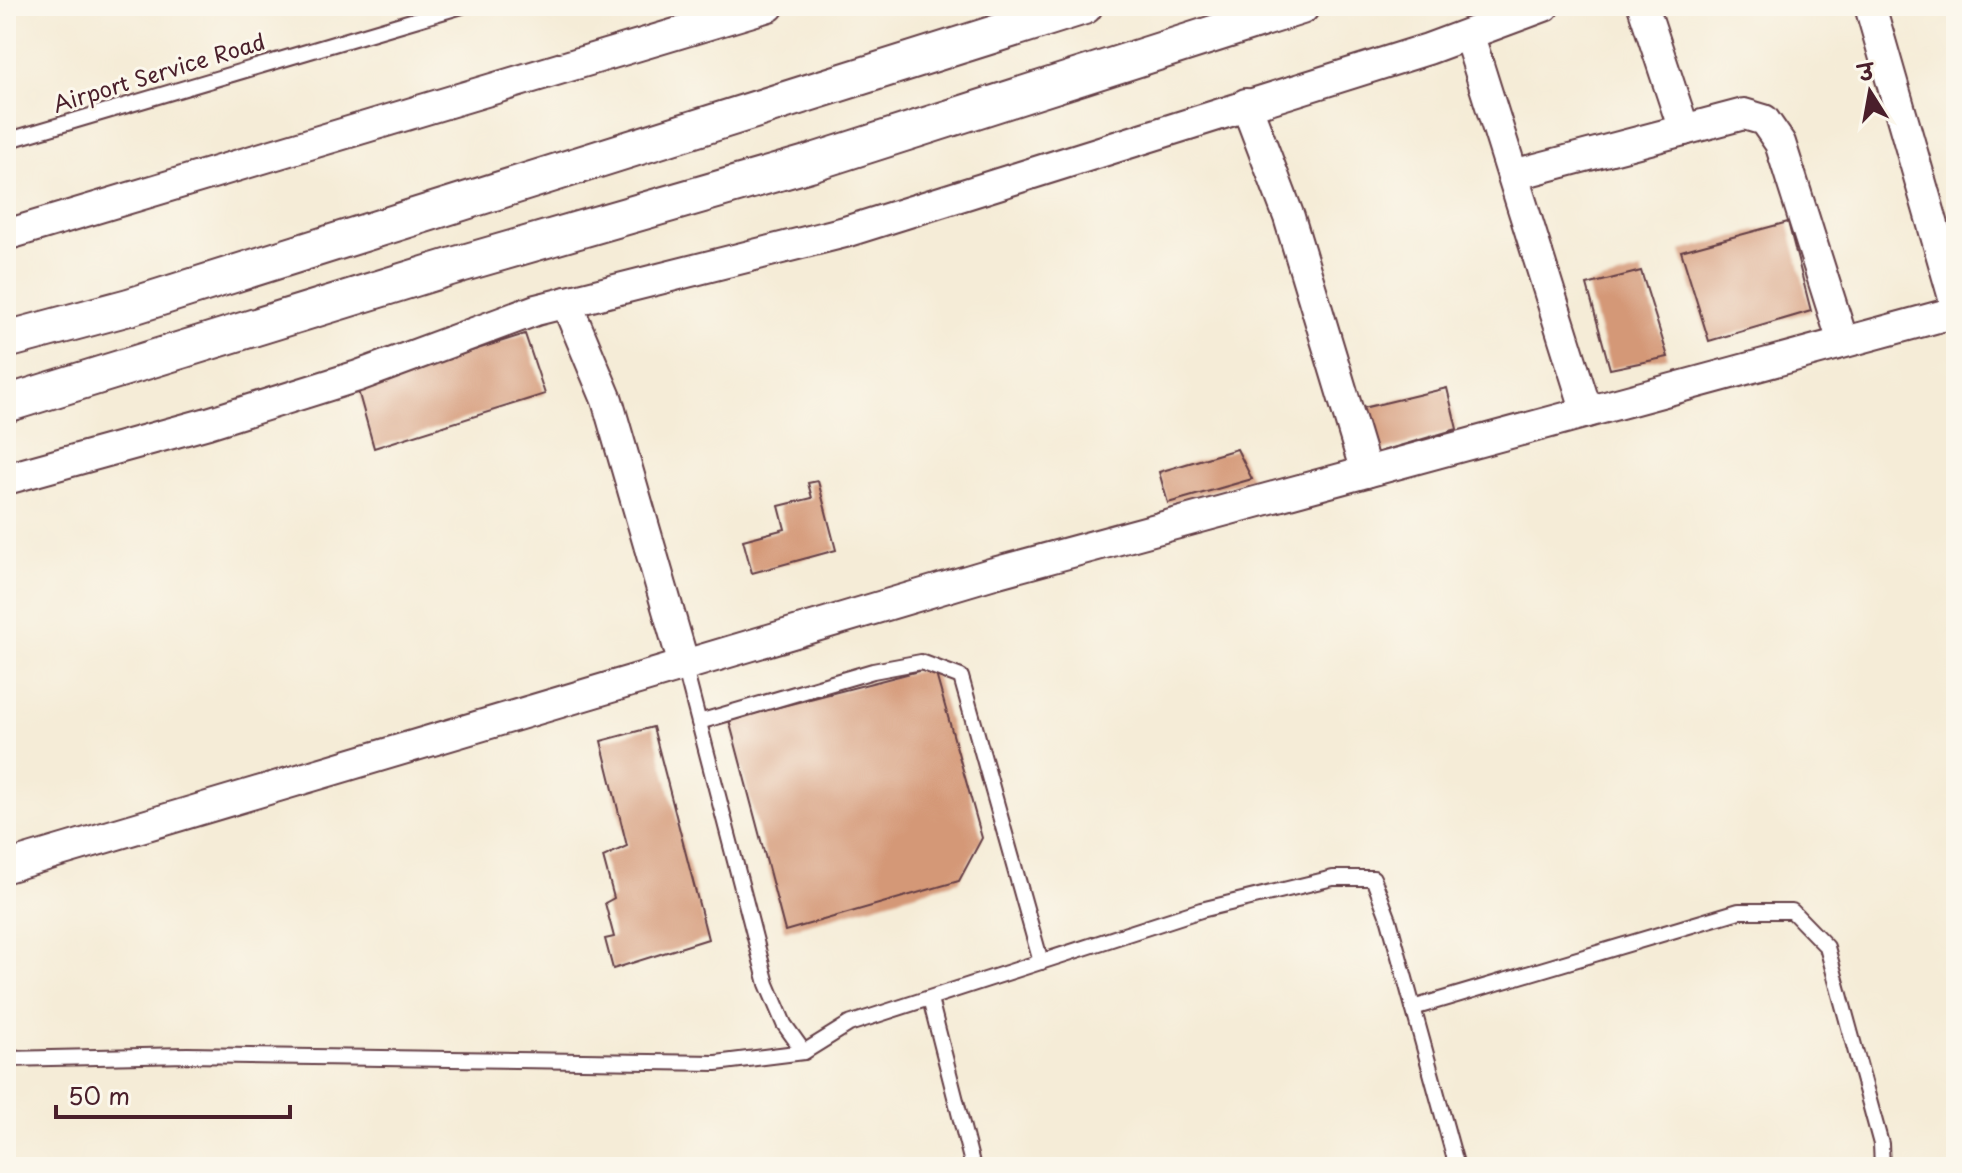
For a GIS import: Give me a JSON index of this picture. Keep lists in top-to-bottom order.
{
  "streets": {
    "lane": ["Airport Service Road"]
  },
  "scale_bar": "50 m",
  "north": "top"
}
